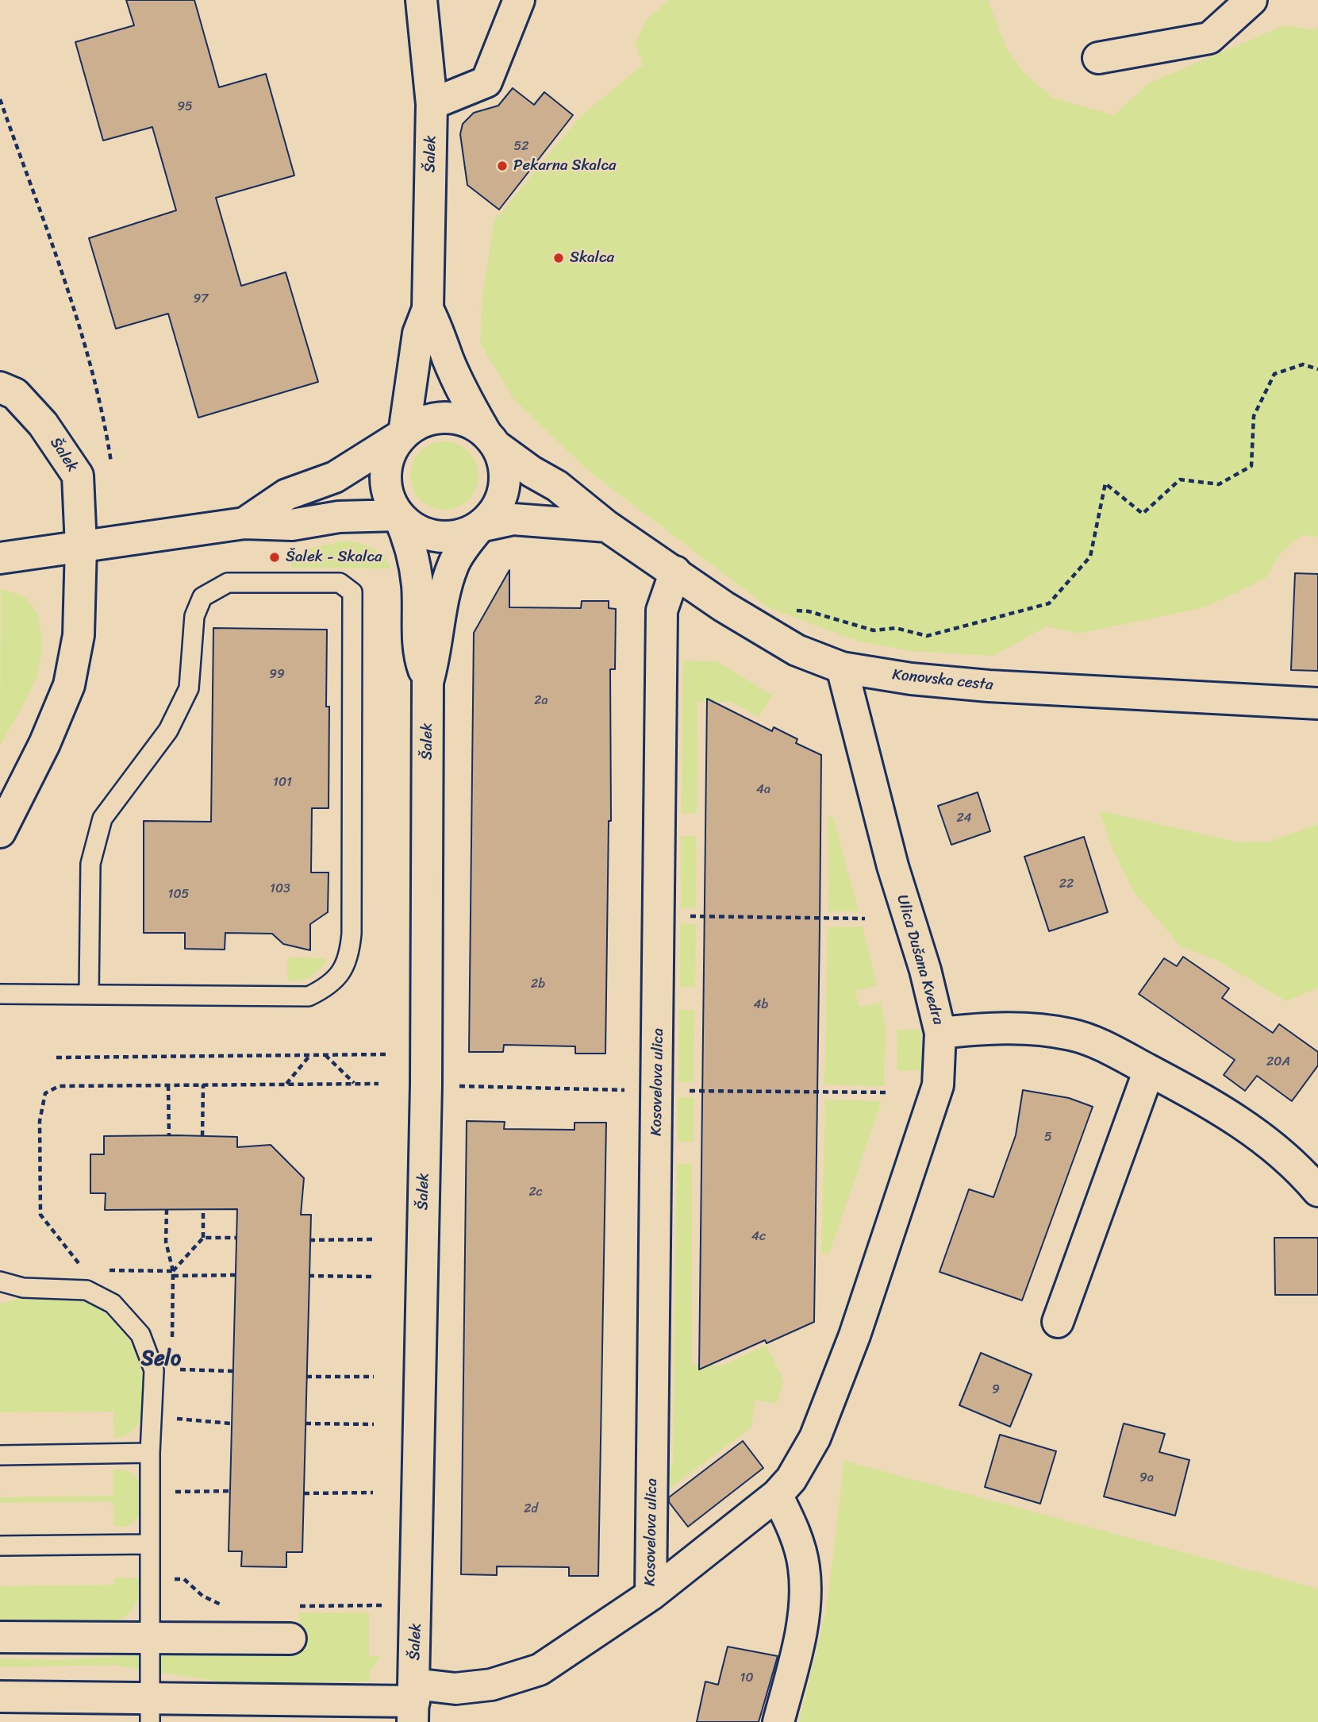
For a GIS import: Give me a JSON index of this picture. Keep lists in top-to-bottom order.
{
  "streets": {
    "street": [
      "Šalek",
      "Konovska cesta",
      "Ulica Dušana Kvedra",
      "Kosovelova ulica"
    ]
  },
  "crossings": [
    ["Šalek", "Kosovelova ulica"],
    ["Konovska cesta", "Ulica Dušana Kvedra"],
    ["Konovska cesta", "Kosovelova ulica"],
    ["Ulica Dušana Kvedra", "Kosovelova ulica"]
  ],
  "districts": ["Selo"],
  "places": ["Pekarna Skalca", "Skalca", "Šalek - Skalca"],
  "house_numbers": [
    "95",
    "52",
    "97",
    "99",
    "2a",
    "101",
    "4a",
    "24",
    "22",
    "103",
    "105",
    "2b",
    "4b",
    "20A",
    "5",
    "2c",
    "4c",
    "9",
    "9a",
    "2d",
    "10"
  ]
}
